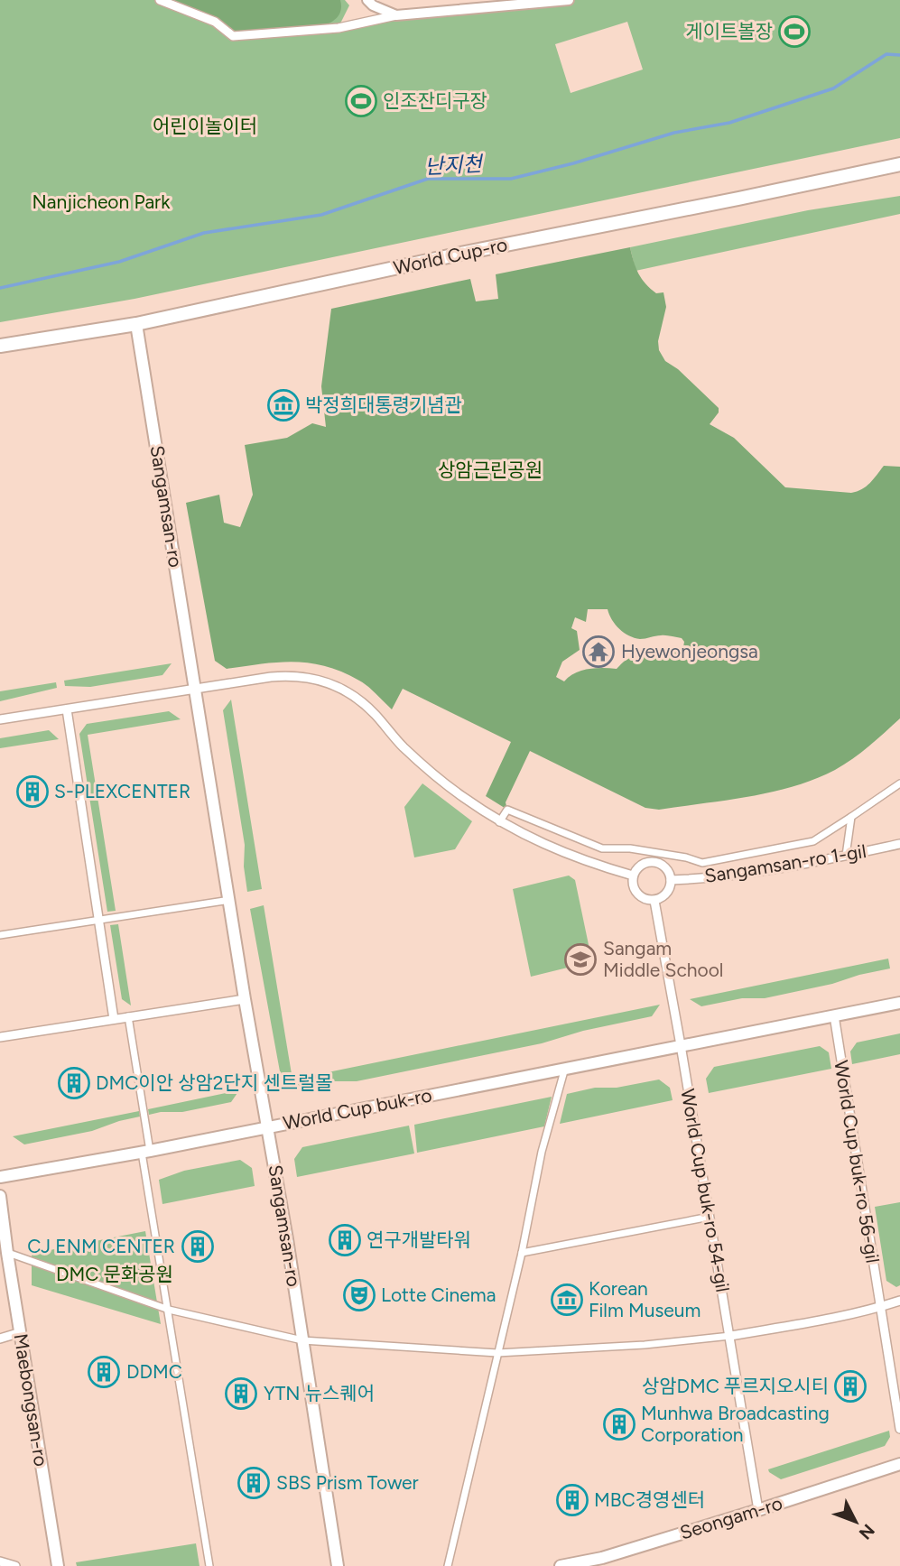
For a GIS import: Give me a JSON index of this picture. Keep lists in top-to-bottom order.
{
  "streets": {
    "main road": [
      "World Cup-ro",
      "Sangamsan-ro",
      "World Cup buk-ro",
      "Maebongsan-ro",
      "Seongam-ro"
    ],
    "street": ["Sangamsan-ro 1-gil", "World Cup buk-ro 56-gil", "World Cup buk-ro 54-gil"]
  },
  "crossings": [
    ["World Cup-ro", "Sangamsan-ro"],
    ["Sangamsan-ro", "World Cup buk-ro"],
    ["World Cup buk-ro", "World Cup buk-ro 56-gil"],
    ["World Cup buk-ro", "World Cup buk-ro 54-gil"],
    ["World Cup buk-ro 54-gil", "Seongam-ro"]
  ],
  "water": ["난지천"],
  "parks": [
    "어린이놀이터",
    "Nanjicheon Park",
    "상암근린공원",
    "DMC 문화공원"
  ],
  "places": {
    "sports": ["게이트볼장", "인조잔디구장"],
    "museum": ["박정희대통령기념관", "Korean Film Museum"],
    "temple": ["Hyewonjeongsa"],
    "building": [
      "S-PLEXCENTER",
      "DMC이안 상암2단지 센트럴몰",
      "연구개발타워",
      "CJ ENM CENTER",
      "DDMC",
      "상암DMC 푸르지오시티",
      "YTN 뉴스퀘어",
      "Munhwa Broadcasting Corporation",
      "SBS Prism Tower",
      "MBC경영센터"
    ],
    "school or university": ["Sangam Middle School"],
    "theatre": ["Lotte Cinema"]
  },
  "north": "bottom right"
}
